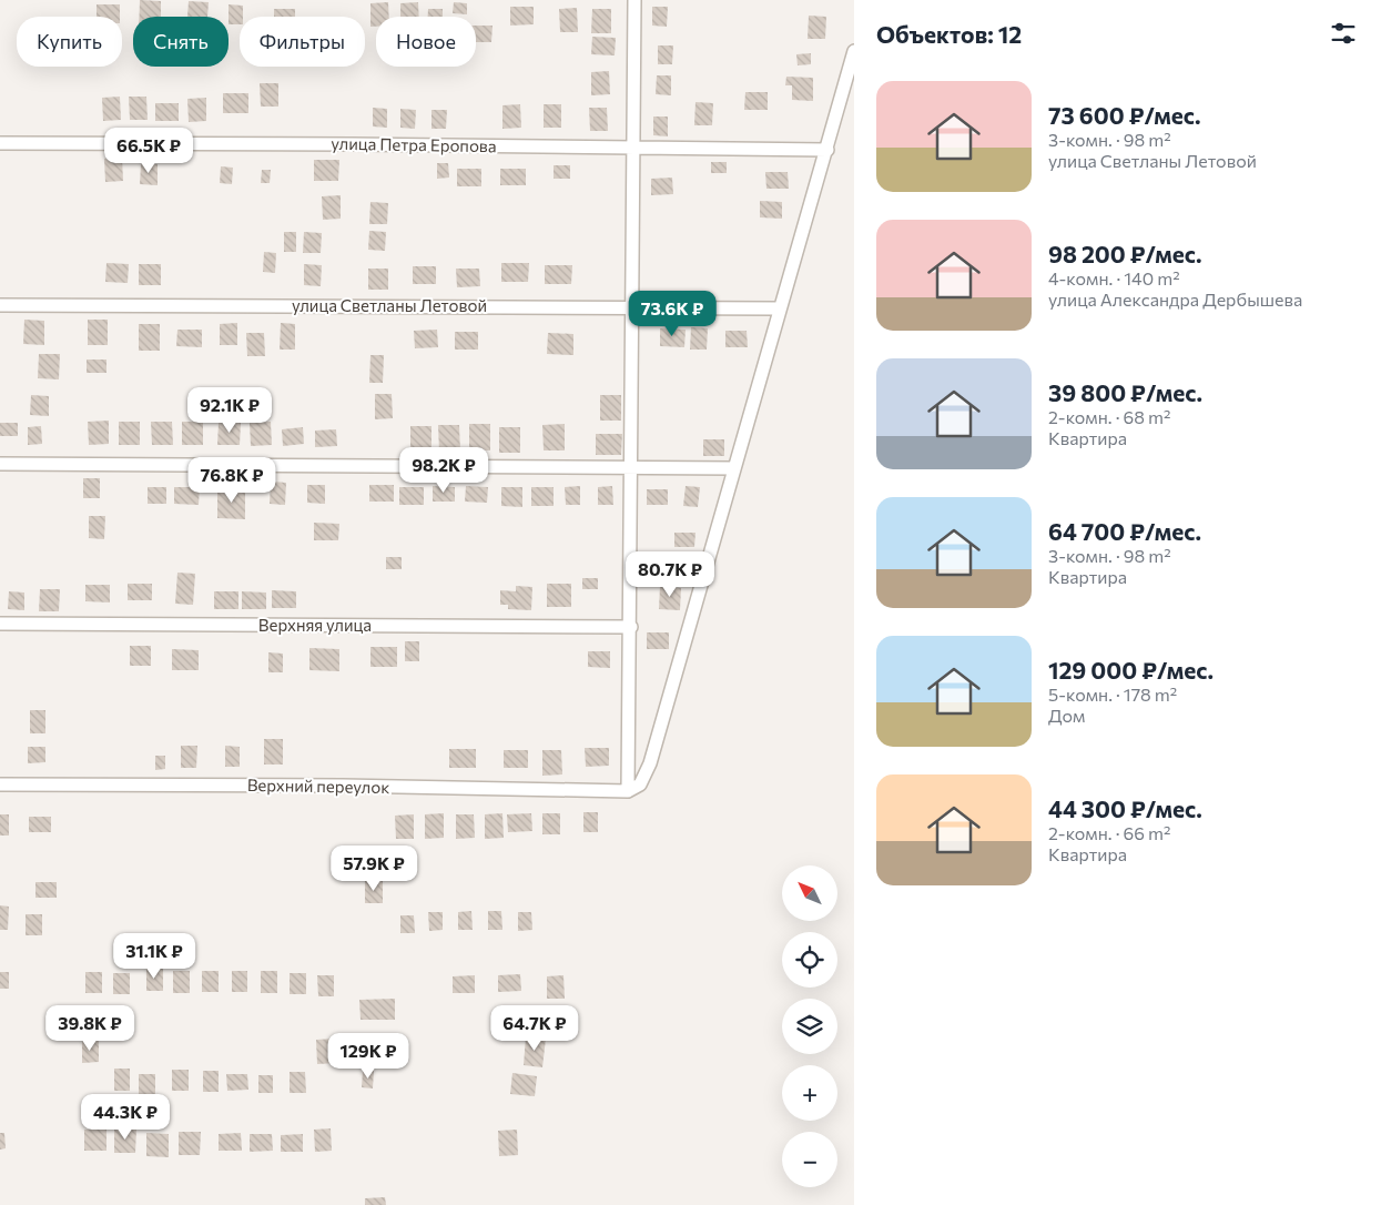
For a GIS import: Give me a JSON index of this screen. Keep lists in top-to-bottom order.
{
  "streets": {
    "street": [
      "улица Петра Еропова",
      "улица Светланы Летовой",
      "Верхняя улица",
      "Верхний переулок"
    ]
  },
  "north": "top left",
  "page": {
    "heading": "Объектов: 12",
    "chip": [
      "Купить",
      "Снять",
      "Фильтры",
      "Новое"
    ],
    "list": [
      {
        "name": "73 600 ₽/мес.",
        "note": "3-комн. · 98 m² · улица Светланы Летовой"
      },
      {
        "name": "98 200 ₽/мес.",
        "note": "4-комн. · 140 m² · улица Александра Дербышева"
      },
      {
        "name": "39 800 ₽/мес.",
        "note": "2-комн. · 68 m² · Квартира"
      },
      {
        "name": "64 700 ₽/мес.",
        "note": "3-комн. · 98 m² · Квартира"
      },
      {
        "name": "129 000 ₽/мес.",
        "note": "5-комн. · 178 m² · Дом"
      },
      {
        "name": "44 300 ₽/мес.",
        "note": "2-комн. · 66 m² · Квартира"
      }
    ],
    "price": [
      "66.5K ₽",
      "73.6K ₽",
      "92.1K ₽",
      "98.2K ₽",
      "76.8K ₽",
      "80.7K ₽",
      "57.9K ₽",
      "31.1K ₽",
      "39.8K ₽",
      "64.7K ₽",
      "129K ₽",
      "44.3K ₽"
    ],
    "map_buttons": ["+", "−"]
  }
}
